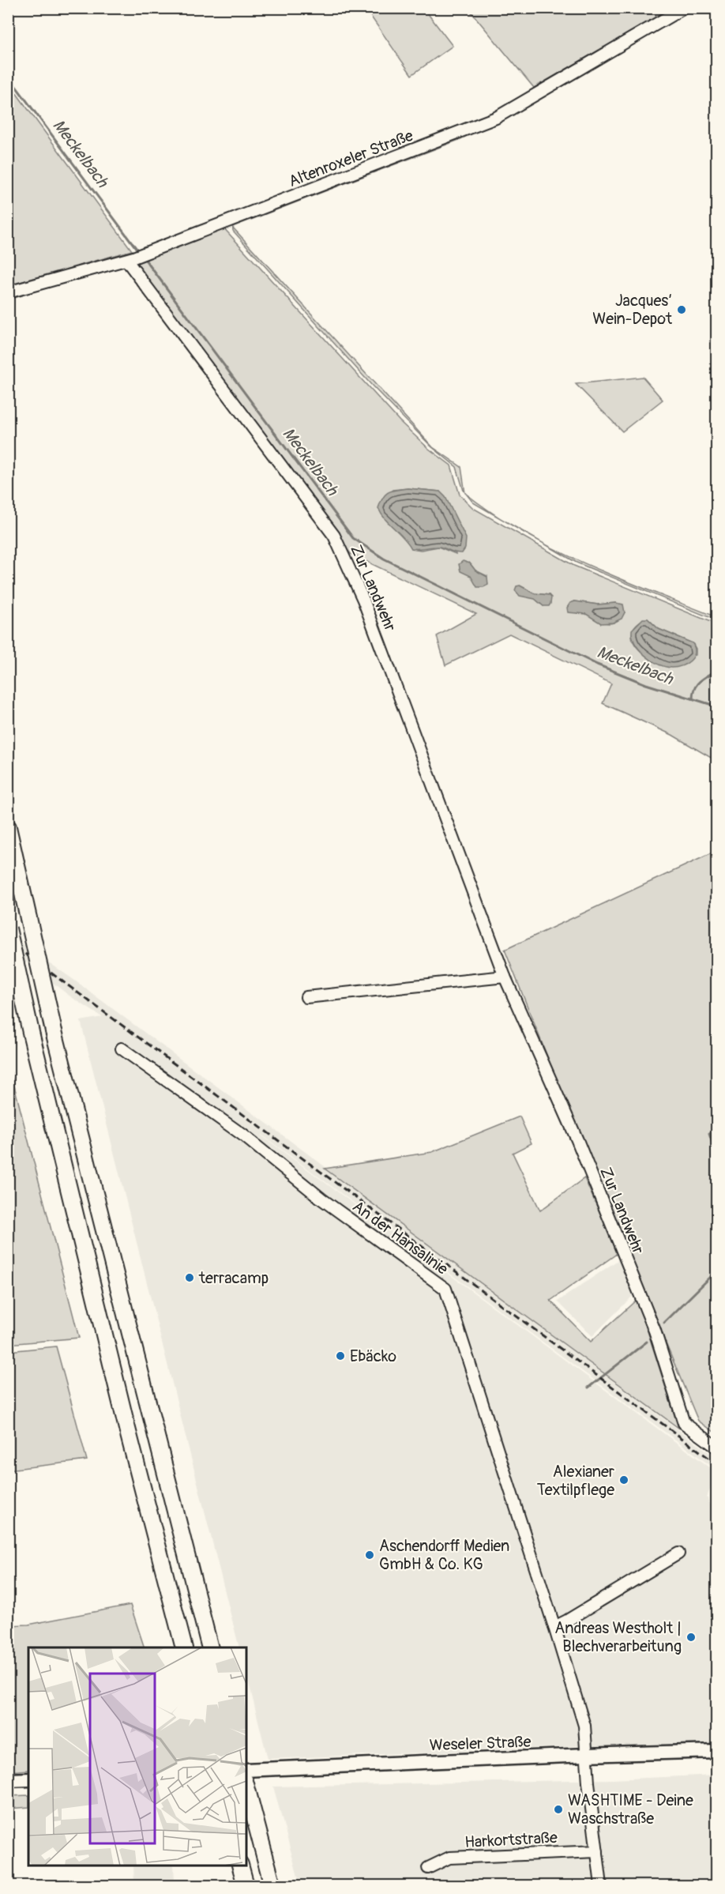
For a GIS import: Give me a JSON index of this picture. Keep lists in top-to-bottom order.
{
  "streets": {
    "main road": ["Weseler Straße"],
    "street": [
      "Altenroxeler Straße",
      "Zur Landwehr",
      "An der Hansalinie",
      "Harkortstraße"
    ]
  },
  "crossings": [
    ["Altenroxeler Straße", "Zur Landwehr"],
    ["An der Hansalinie", "Weseler Straße"]
  ],
  "water": ["Meckelbach"],
  "places": [
    "Jacques’ Wein-Depot",
    "terracamp",
    "Ebäcko",
    "Alexianer Textilpflege",
    "Aschendorff Medien GmbH & Co. KG",
    "Andreas Westholt | Blechverarbeitung",
    "WASHTIME - Deine Waschstraße"
  ]
}
